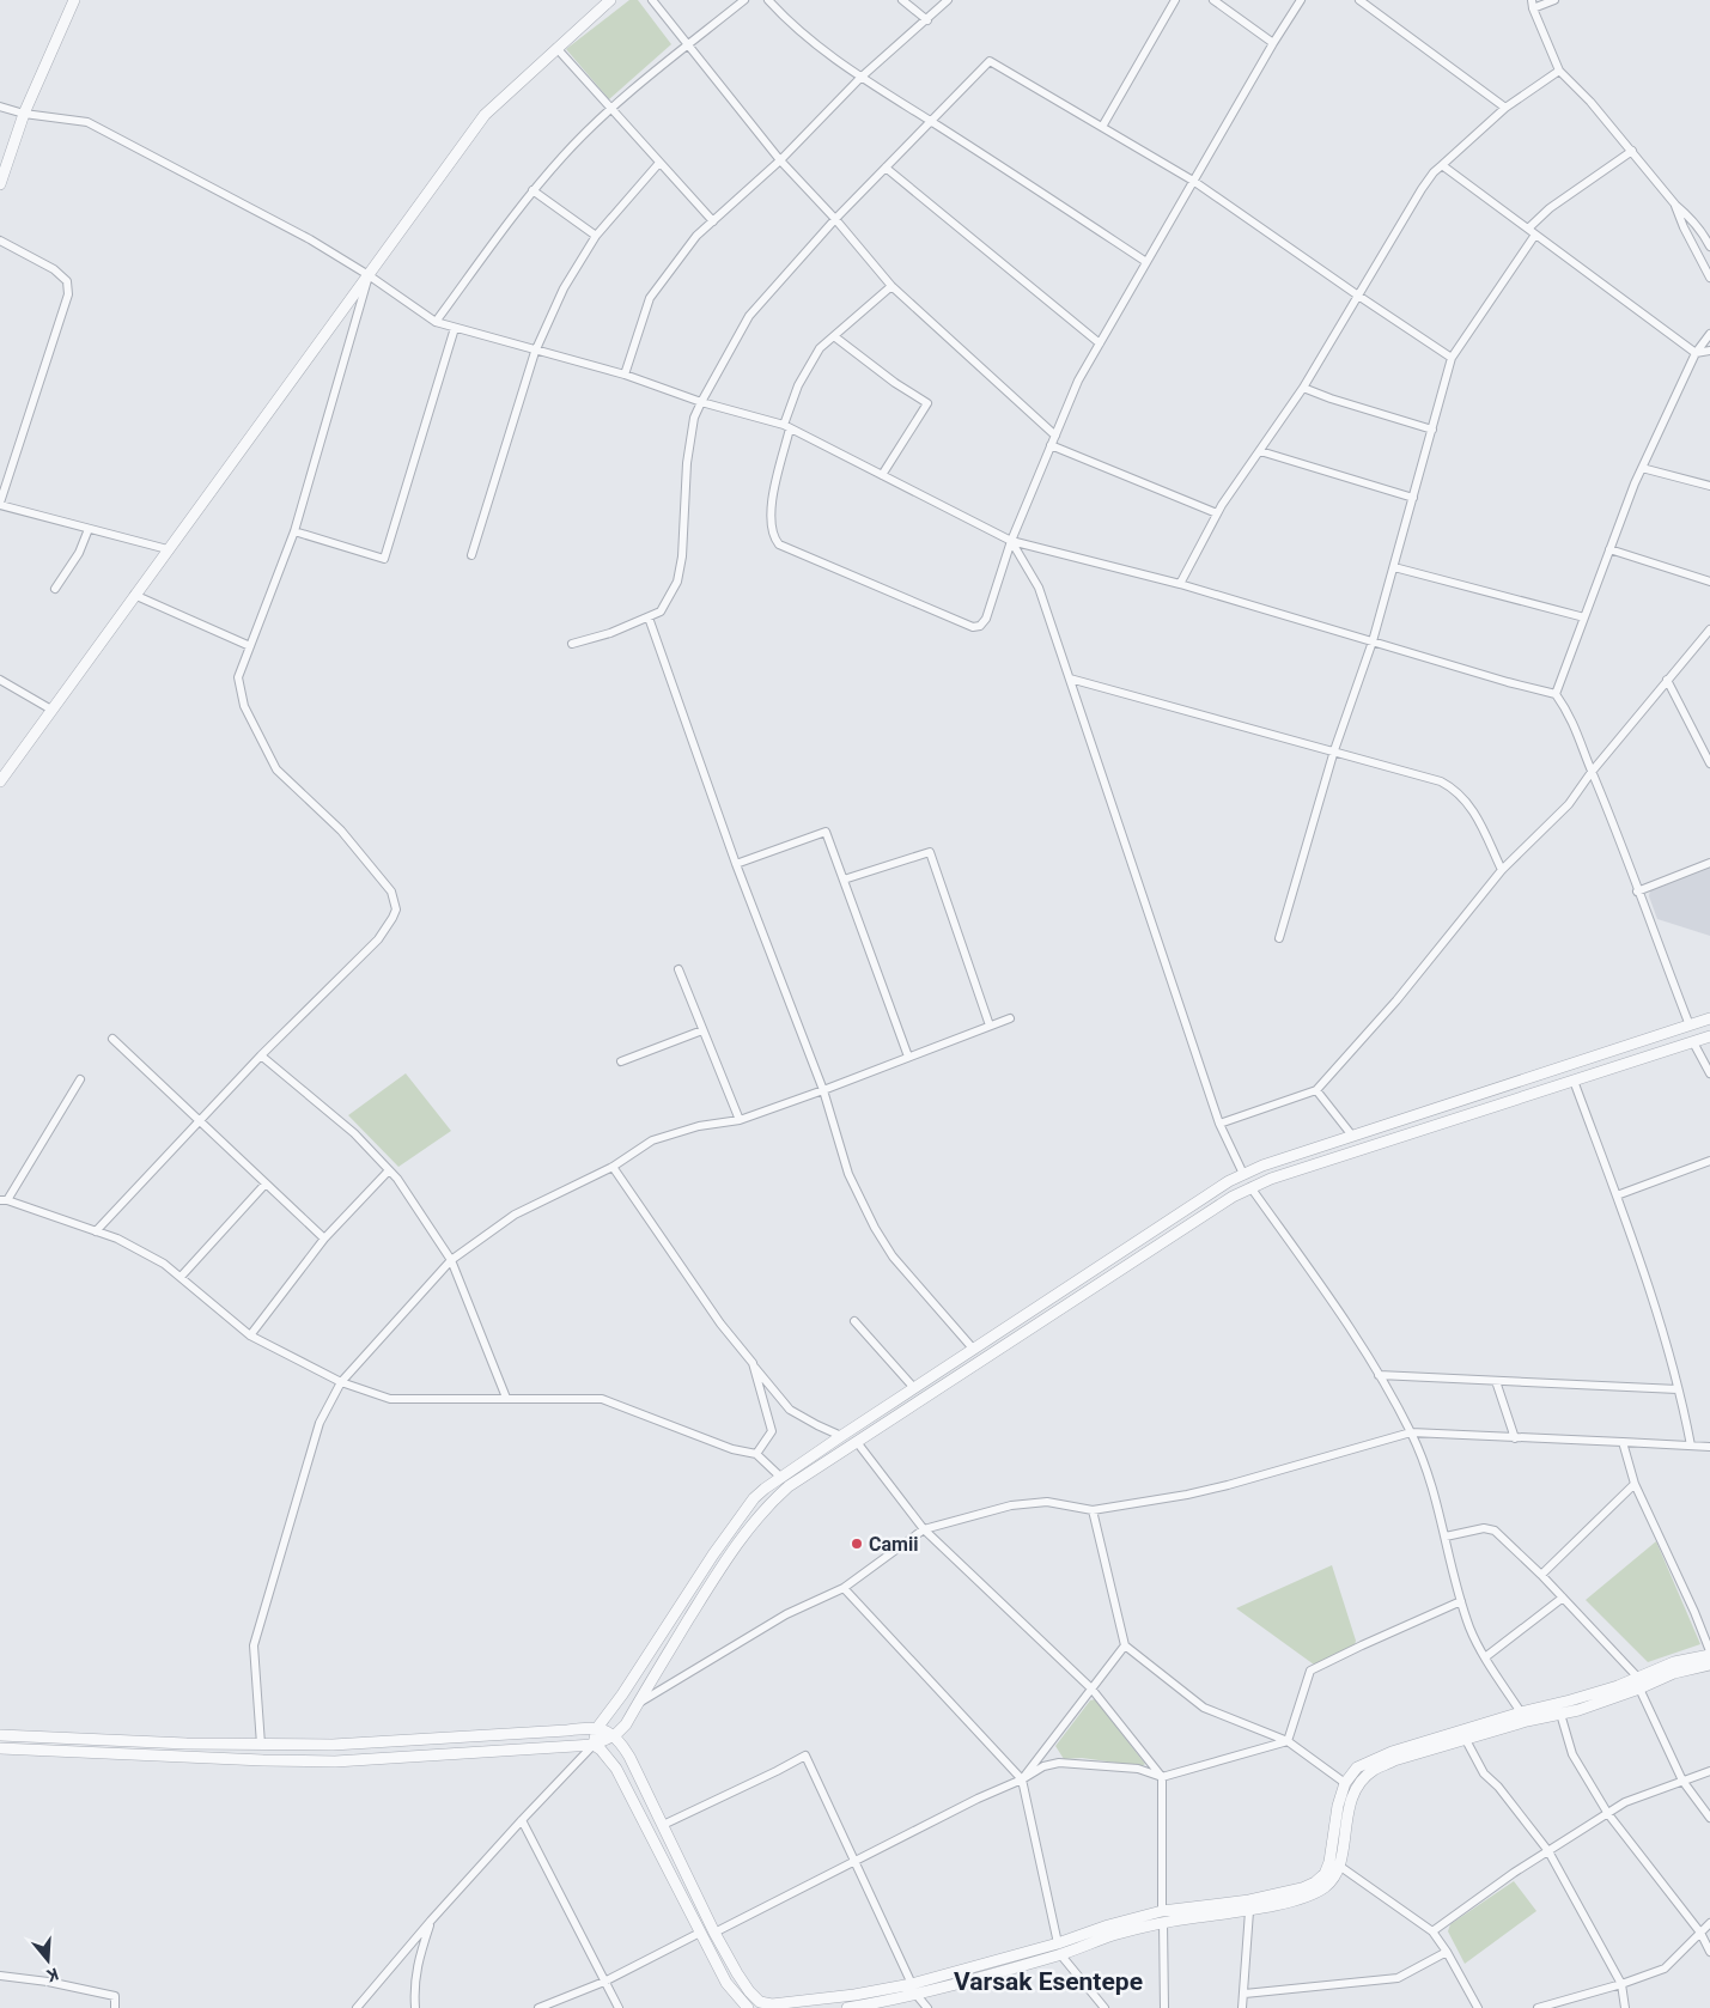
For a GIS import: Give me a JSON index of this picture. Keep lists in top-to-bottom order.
{
  "districts": ["Varsak Esentepe"],
  "places": ["Camii"],
  "north": "bottom"
}
